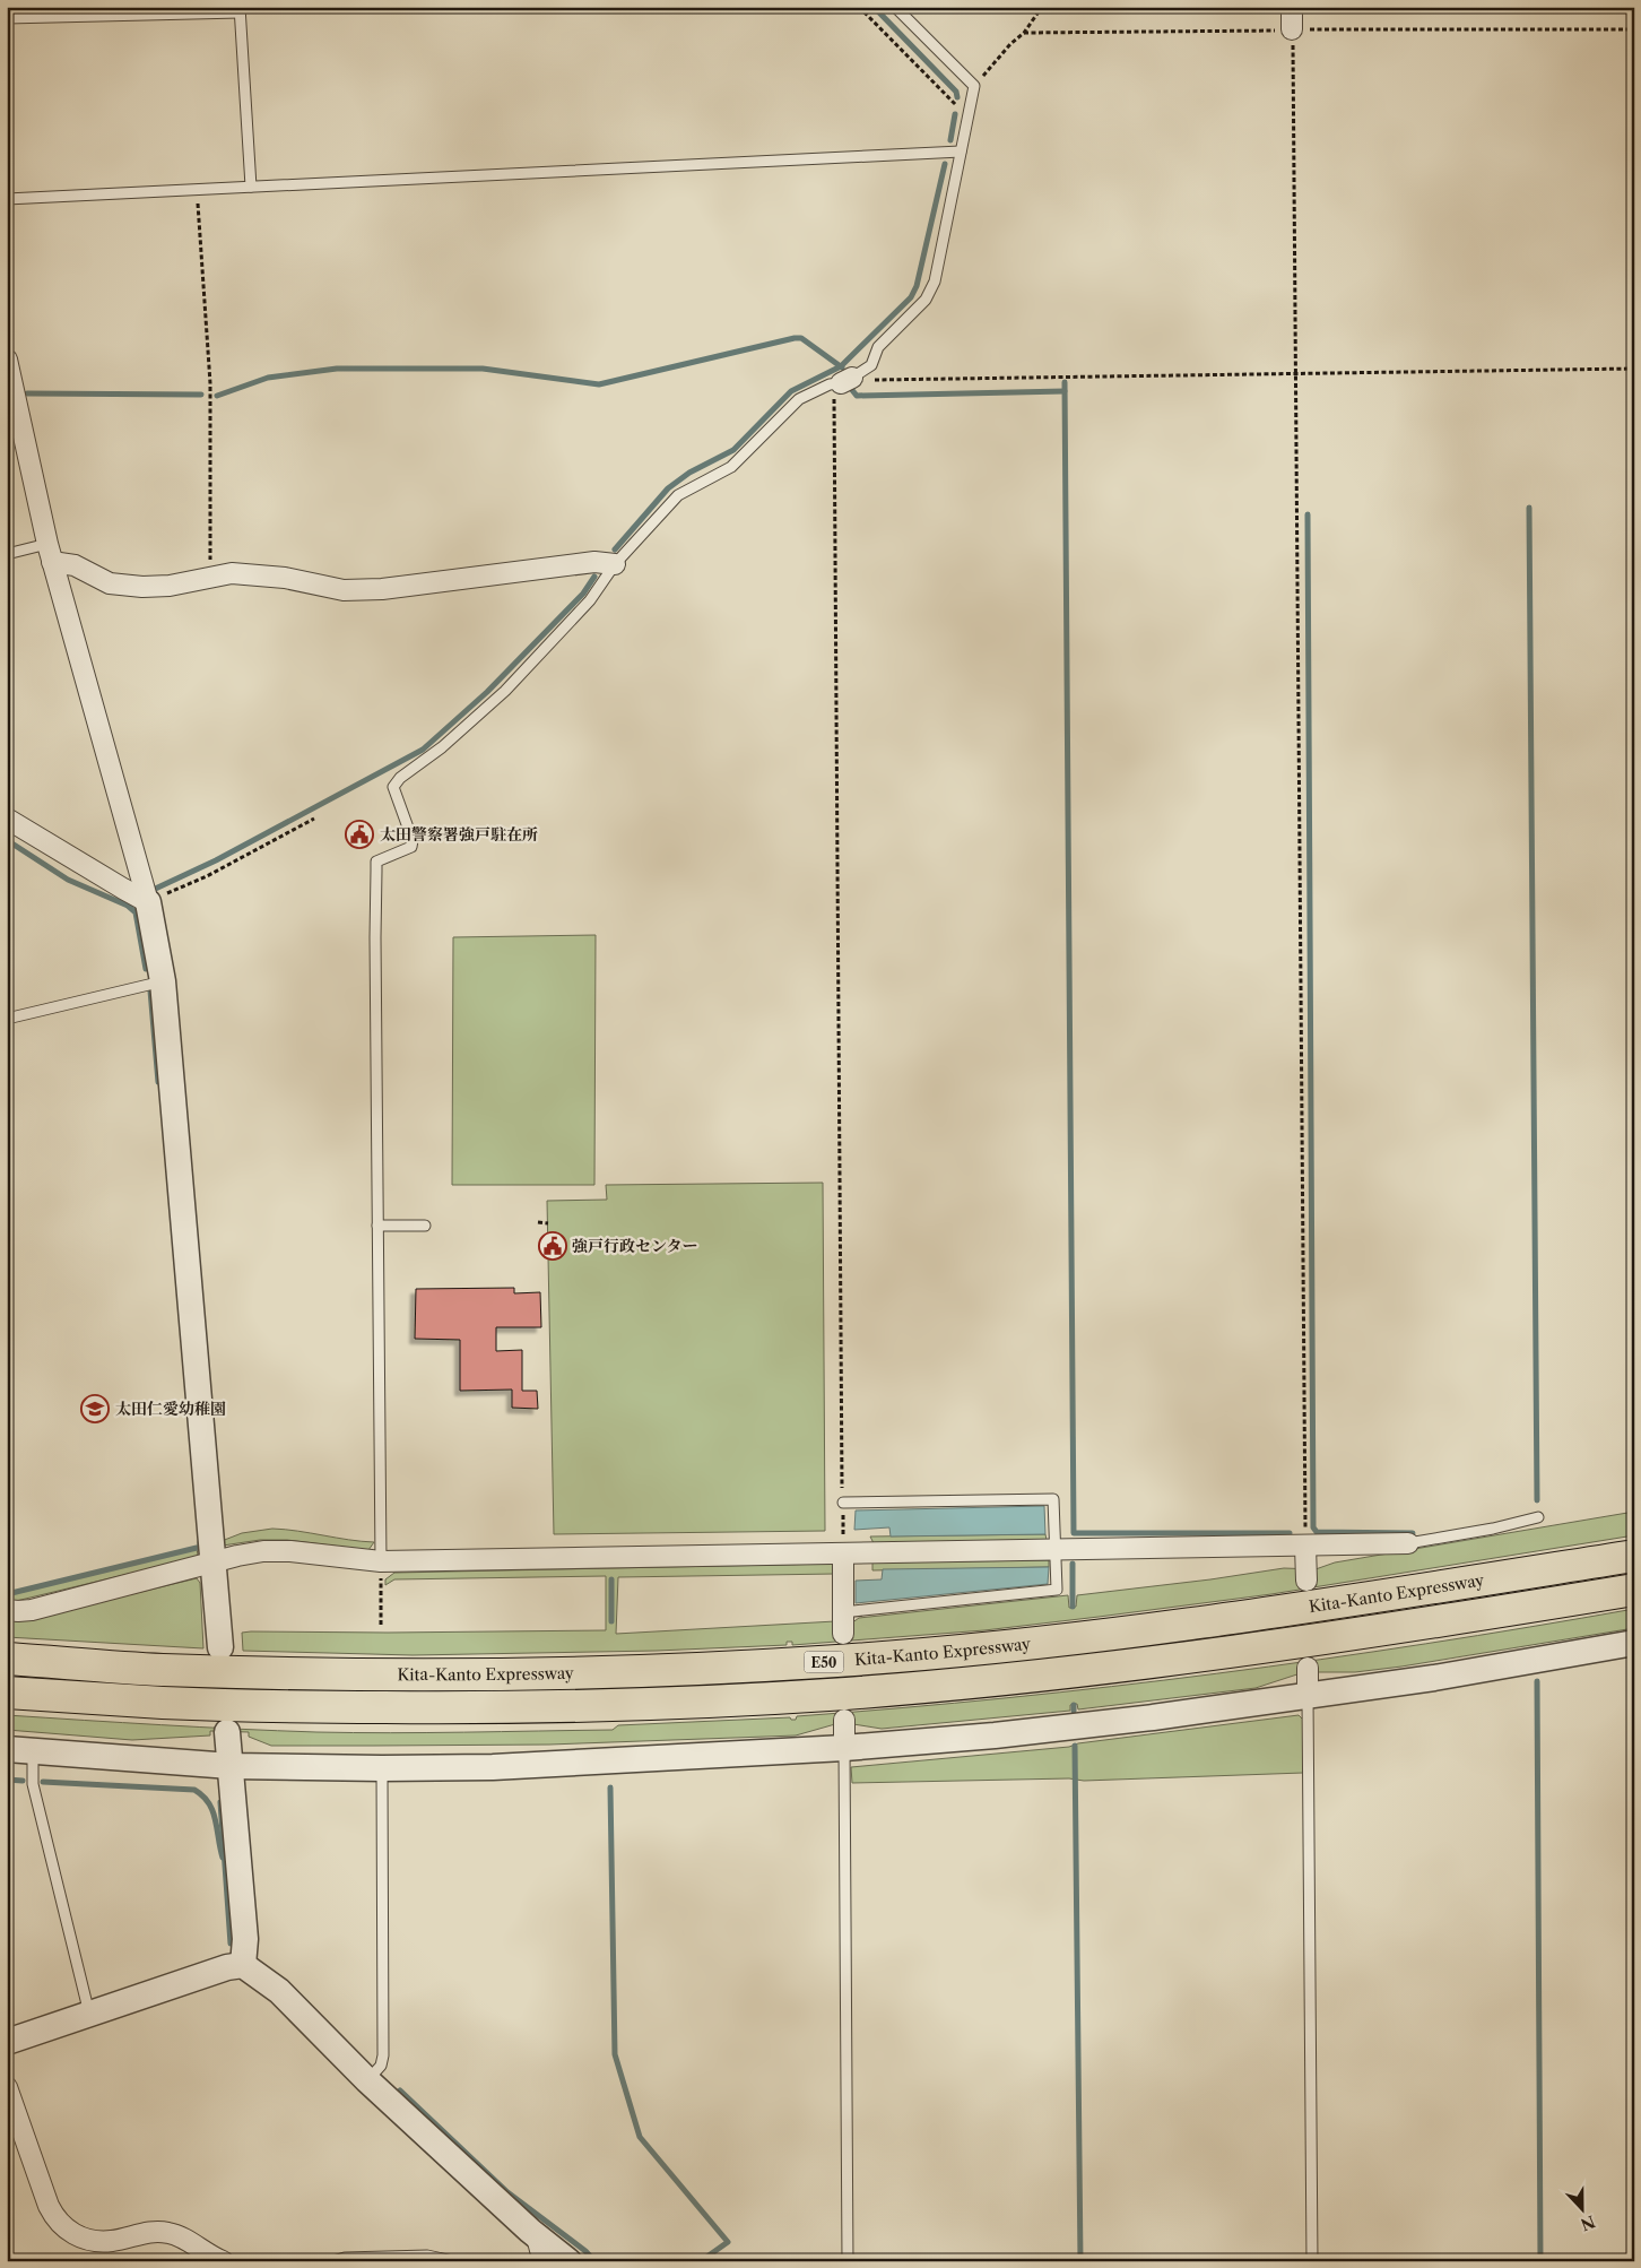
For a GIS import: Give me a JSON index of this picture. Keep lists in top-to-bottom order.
{
  "streets": {
    "highway": ["Kita-Kanto Expressway", "E50"]
  },
  "places": {
    "public building": ["太田警察署強戸駐在所", "強戸行政センター"],
    "school or university": ["太田仁愛幼稚園"]
  },
  "north": "bottom"
}
